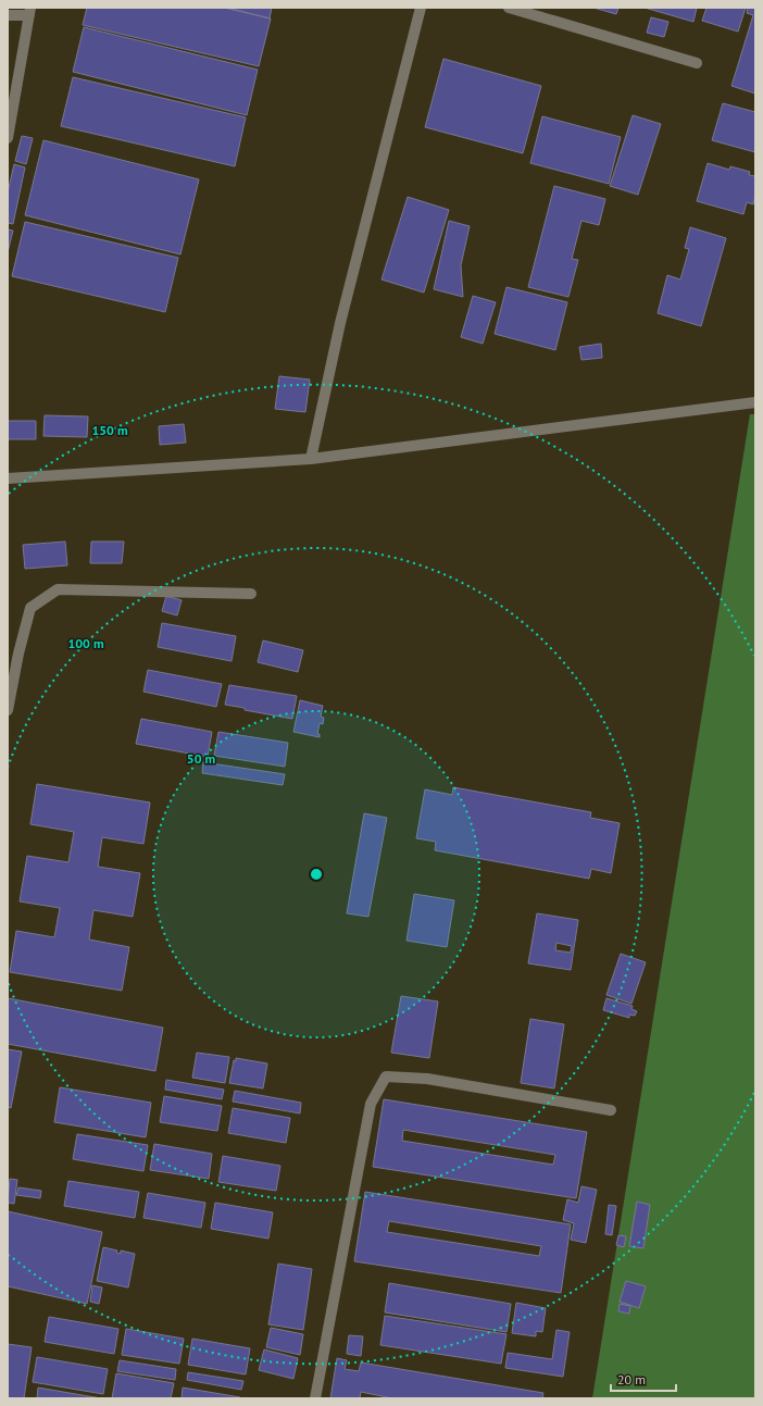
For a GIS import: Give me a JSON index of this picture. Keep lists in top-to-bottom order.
{
  "scale_bar": "20 m",
  "rings": ["150 m", "100 m", "50 m"]
}
